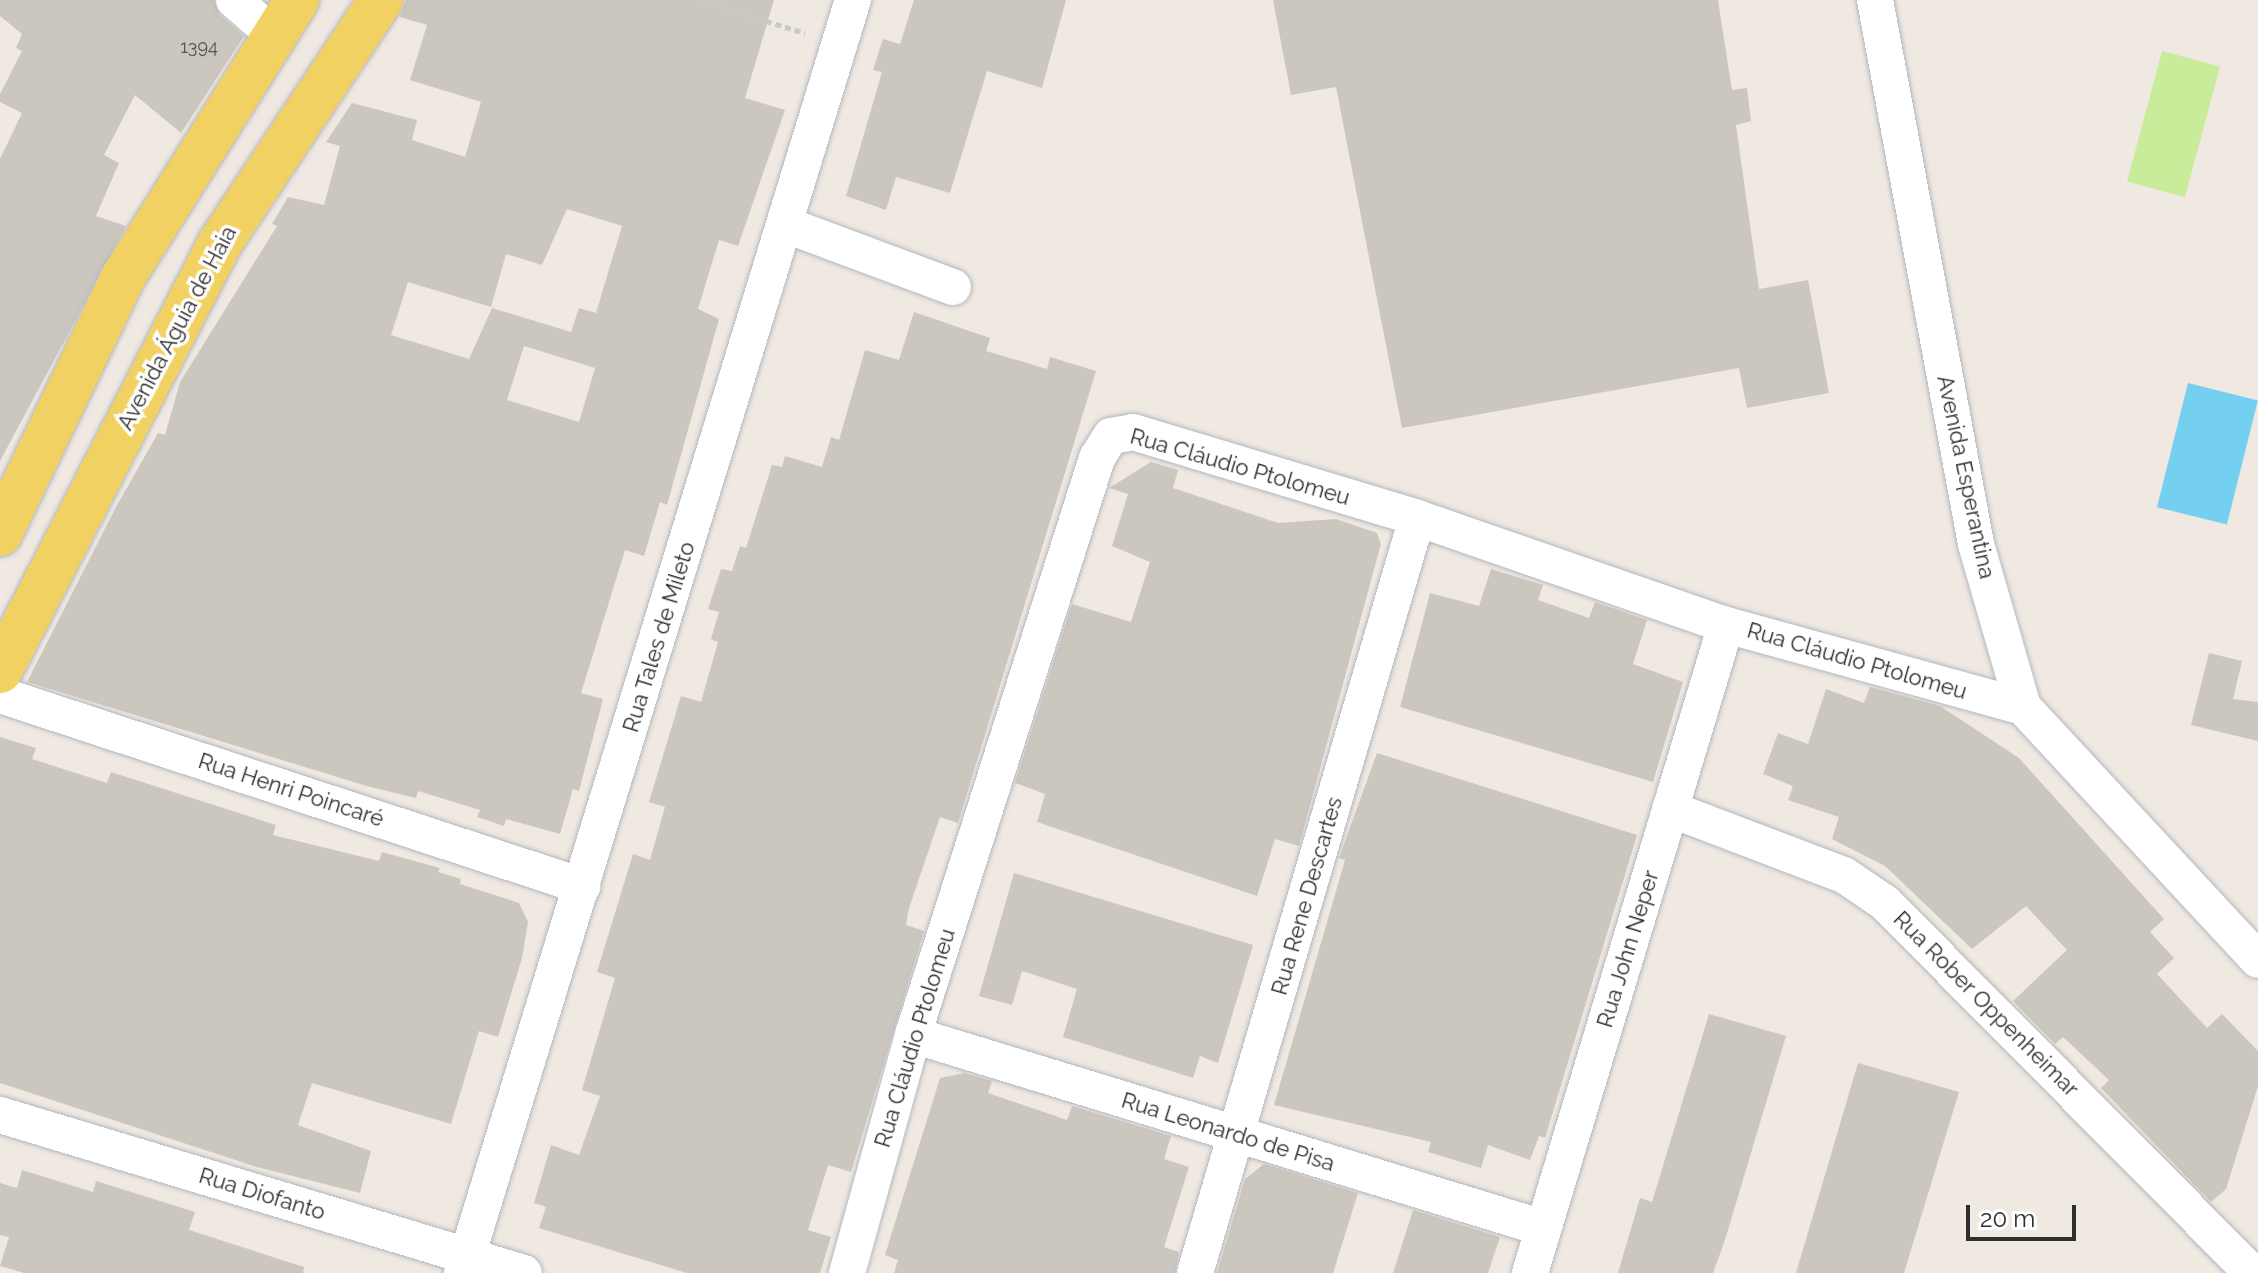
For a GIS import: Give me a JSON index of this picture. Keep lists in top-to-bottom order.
{
  "streets": {
    "main road": ["Avenida Águia de Haia"],
    "street": [
      "Rua Cláudio Ptolomeu",
      "Avenida Esperantina",
      "Rua Tales de Mileto",
      "Rua Henri Poincaré",
      "Rua Rene Descartes",
      "Rua John Neper",
      "Rua Rober Oppenheimar",
      "Rua Leonardo de Pisa",
      "Rua Diofanto"
    ]
  },
  "crossings": [
    ["Rua Cláudio Ptolomeu", "Avenida Esperantina"],
    ["Rua Cláudio Ptolomeu", "Rua Rene Descartes"],
    ["Rua Cláudio Ptolomeu", "Rua John Neper"],
    ["Rua Cláudio Ptolomeu", "Rua Leonardo de Pisa"],
    ["Rua Tales de Mileto", "Rua Henri Poincaré"],
    ["Rua Tales de Mileto", "Rua Diofanto"],
    ["Rua Rene Descartes", "Rua Leonardo de Pisa"],
    ["Rua John Neper", "Rua Rober Oppenheimar"],
    ["Rua John Neper", "Rua Leonardo de Pisa"]
  ],
  "house_numbers": ["1394"],
  "scale_bar": "20 m"
}
